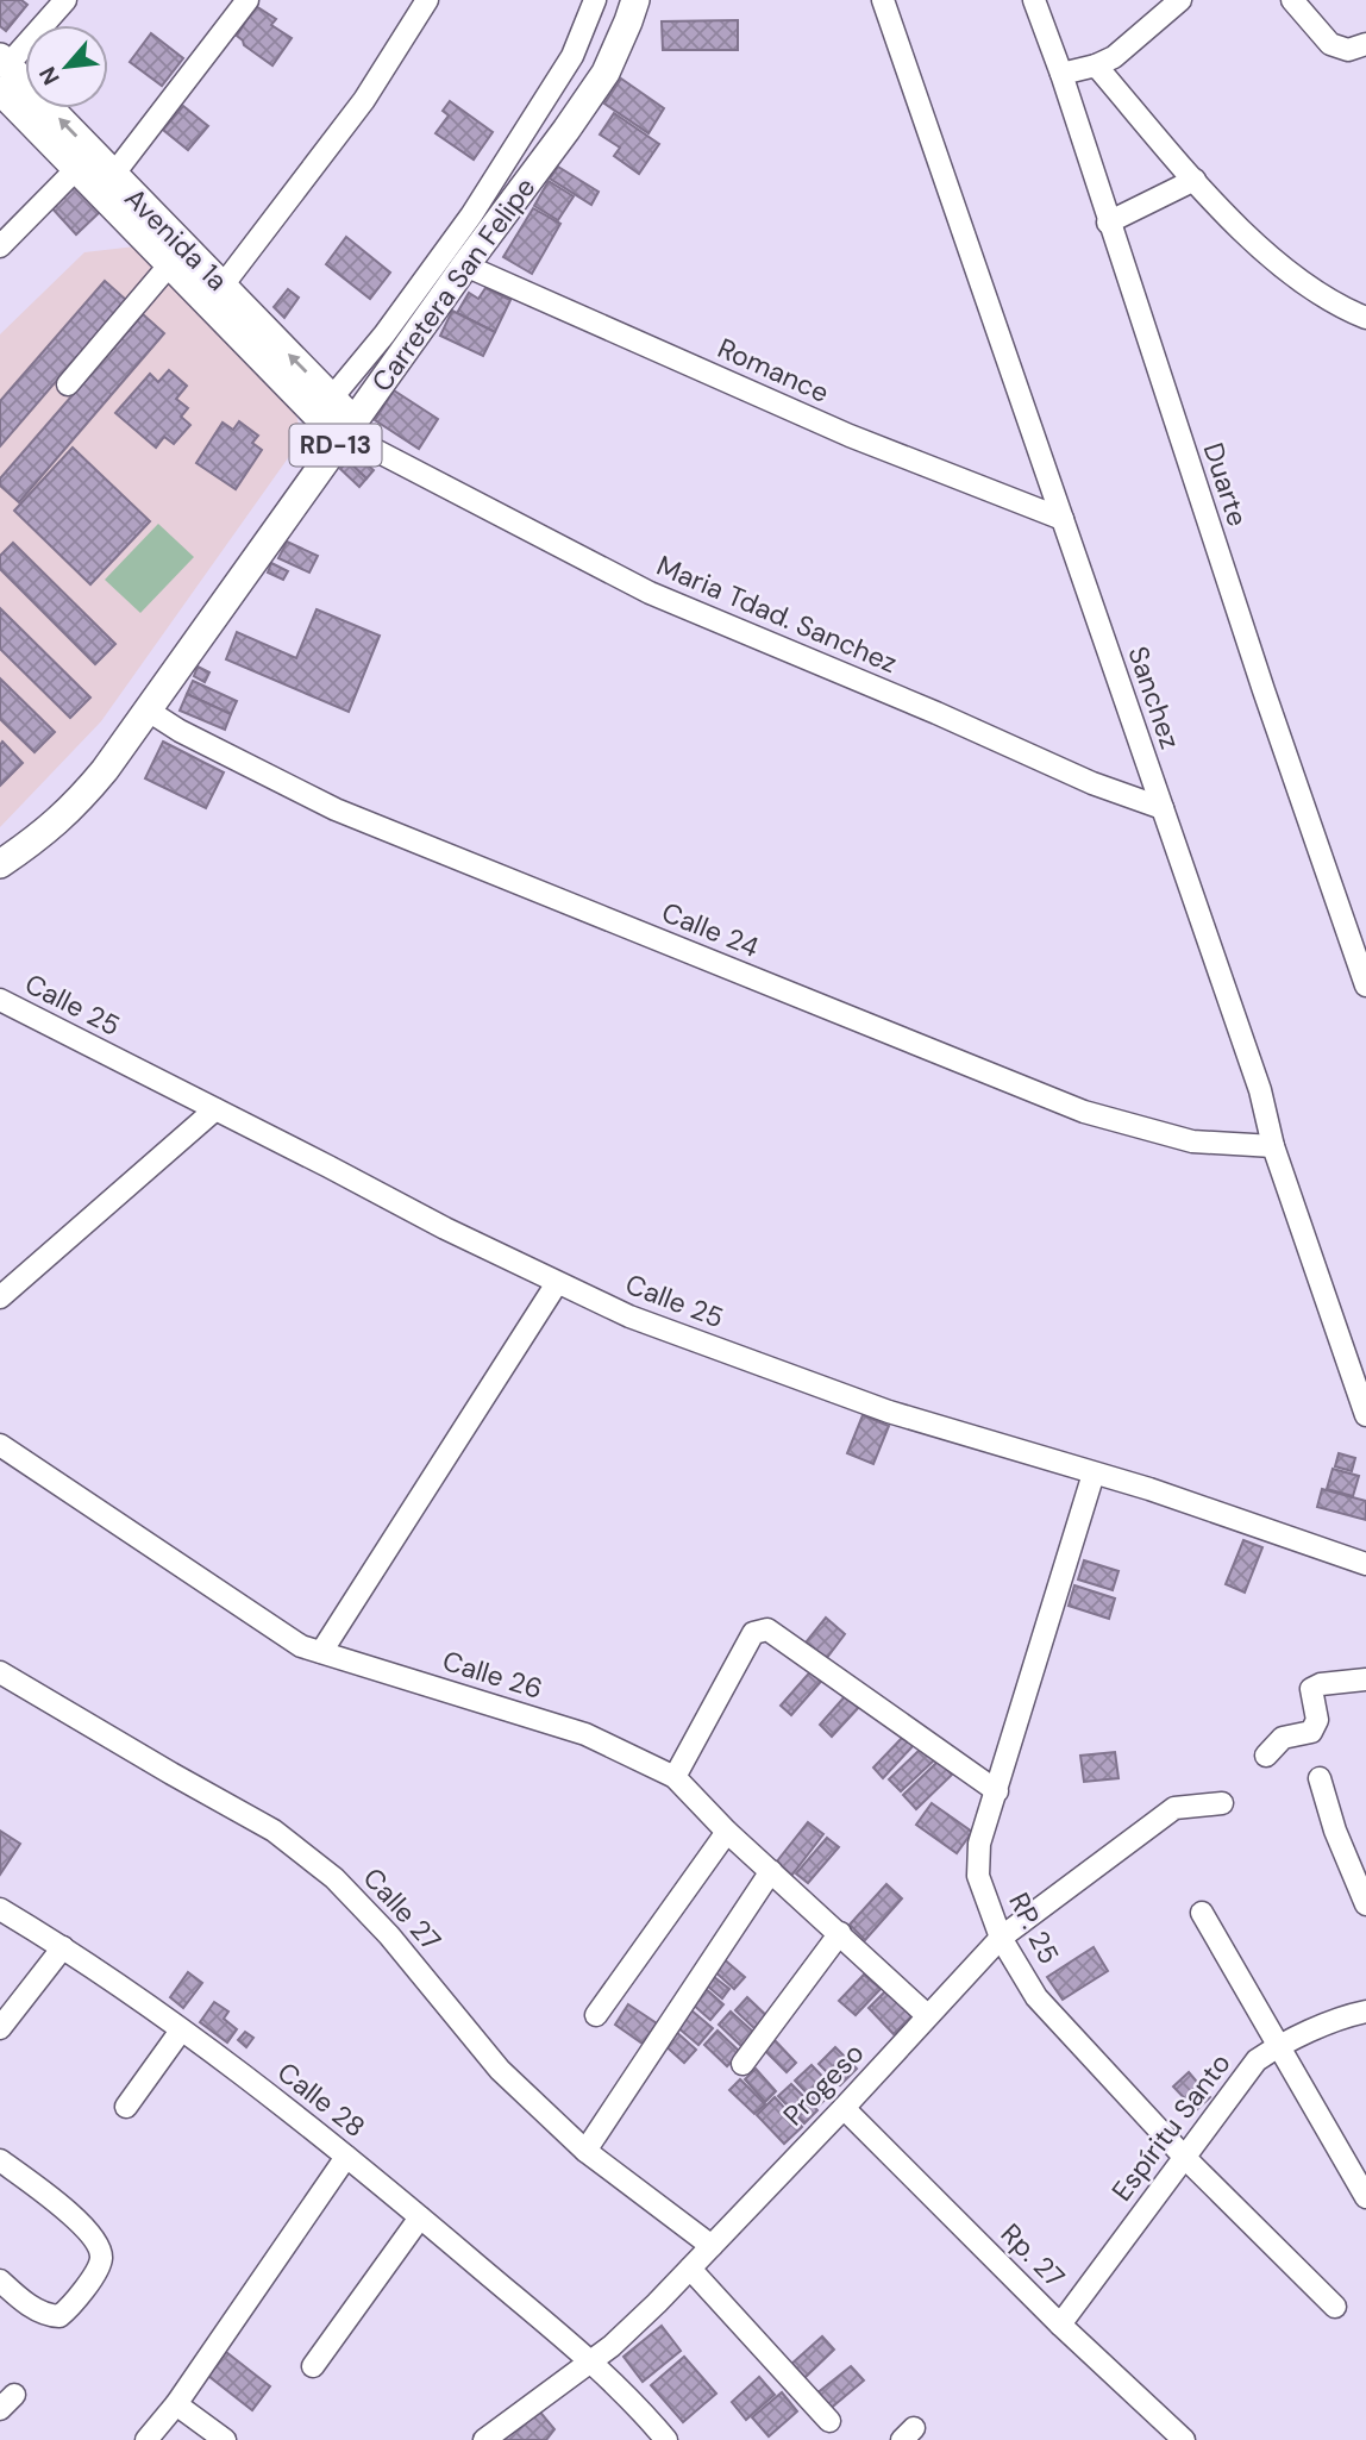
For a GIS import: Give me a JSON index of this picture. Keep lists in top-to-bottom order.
{
  "streets": {
    "main road": ["Avenida 1a", "Carretera San Felipe", "RD-13"],
    "street": [
      "Romance",
      "Duarte",
      "Maria Tdad. Sanchez",
      "Sanchez",
      "Calle 24",
      "Calle 25",
      "Calle 26",
      "Calle 27",
      "RP. 25",
      "Progeso",
      "Calle 28",
      "Espíritu Santo",
      "Rp. 27"
    ]
  },
  "crossings": [
    ["Avenida 1a", "Carretera San Felipe"],
    ["Avenida 1a", "Maria Tdad. Sanchez"],
    ["Carretera San Felipe", "Romance"],
    ["Carretera San Felipe", "Maria Tdad. Sanchez"],
    ["Carretera San Felipe", "Calle 24"],
    ["Romance", "Sanchez"],
    ["Maria Tdad. Sanchez", "Sanchez"],
    ["Sanchez", "Calle 24"],
    ["Calle 25", "RP. 25"],
    ["Calle 26", "Progeso"],
    ["Calle 27", "Progeso"],
    ["RP. 25", "Progeso"],
    ["RP. 25", "Espíritu Santo"],
    ["Progeso", "Calle 28"],
    ["Progeso", "Rp. 27"],
    ["Espíritu Santo", "Rp. 27"]
  ],
  "north": "bottom left"
}
